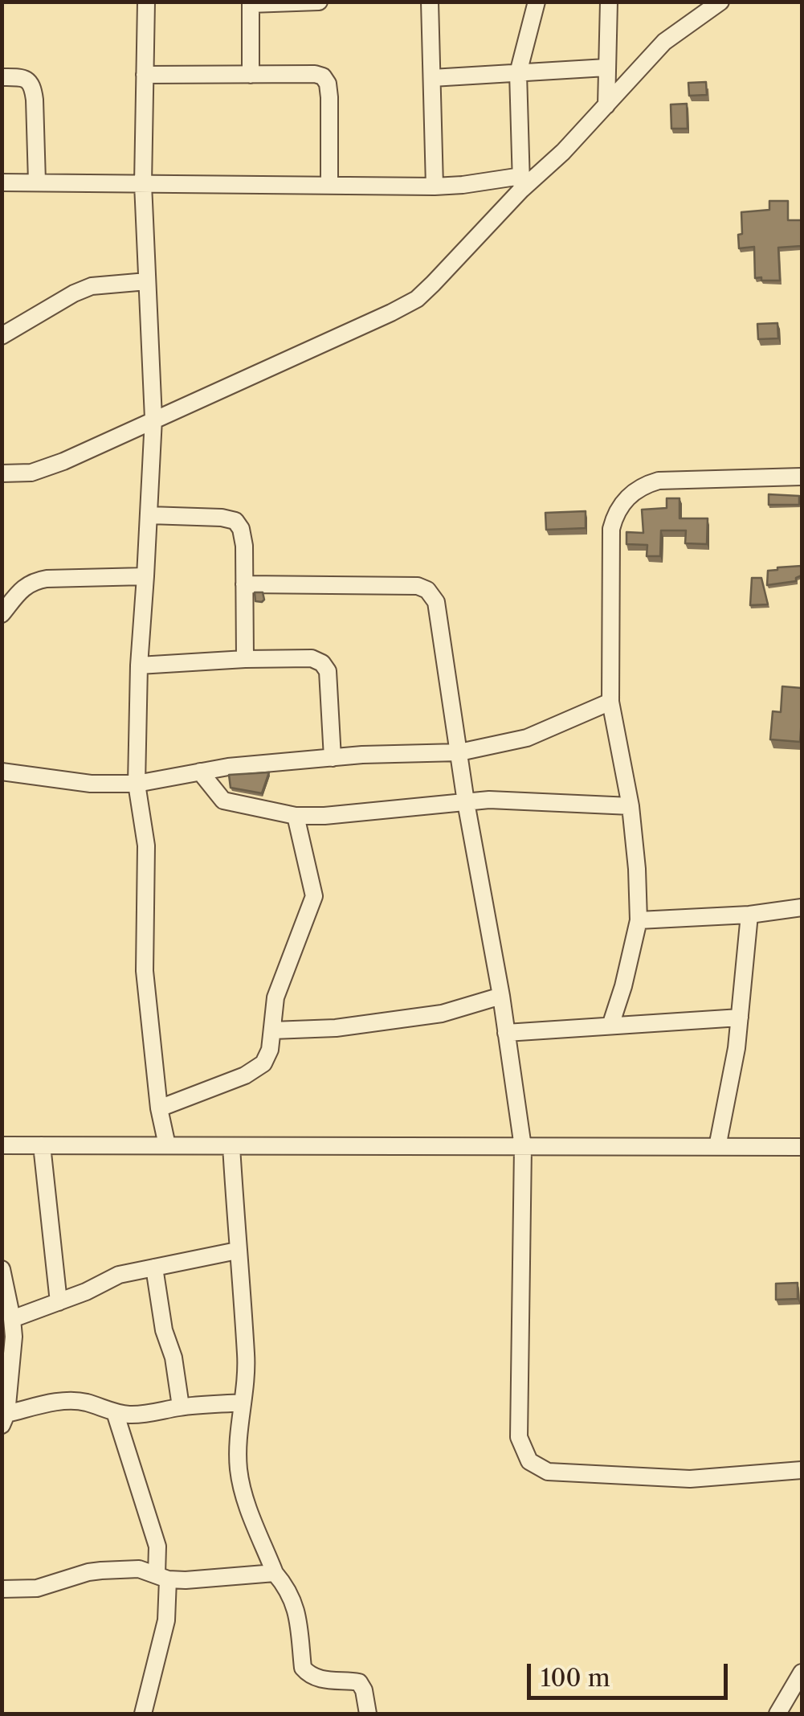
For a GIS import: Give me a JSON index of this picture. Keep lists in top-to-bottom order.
{
  "scale_bar": "100 m"
}
